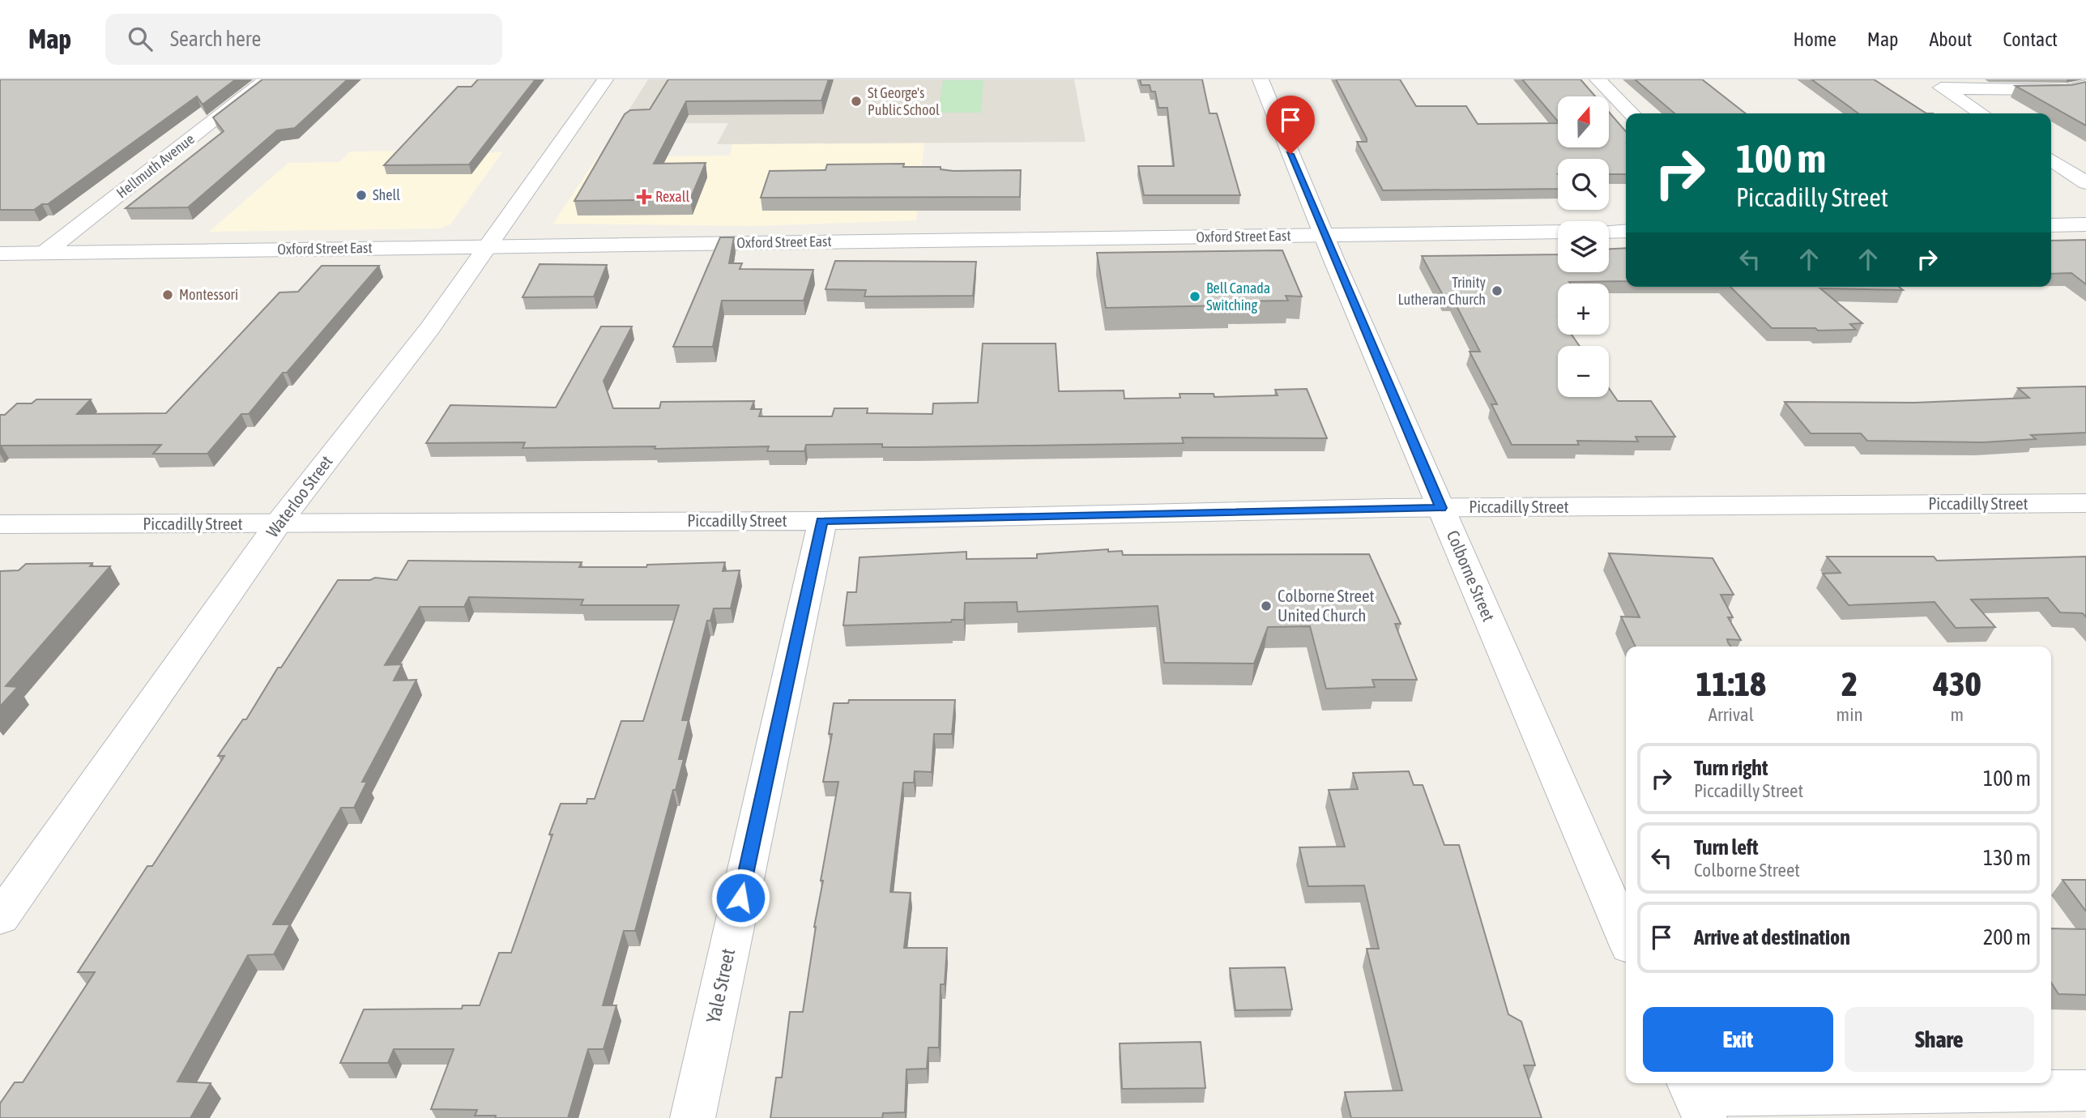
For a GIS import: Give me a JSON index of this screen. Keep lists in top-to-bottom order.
{
  "streets": {
    "street": [
      "Hellmuth Avenue",
      "Oxford Street East",
      "Waterloo Street",
      "Piccadilly Street",
      "Colborne Street",
      "Yale Street"
    ]
  },
  "crossings": [
    ["Hellmuth Avenue", "Oxford Street East"],
    ["Oxford Street East", "Waterloo Street"],
    ["Oxford Street East", "Colborne Street"],
    ["Waterloo Street", "Piccadilly Street"],
    ["Piccadilly Street", "Colborne Street"],
    ["Piccadilly Street", "Yale Street"]
  ],
  "places": {
    "other": [
      "St George's Public School",
      "Shell",
      "Trinity Lutheran Church",
      "Montessori",
      "Bell Canada Switching",
      "Colborne Street United Church"
    ],
    "health": ["Rexall"]
  },
  "north": "top",
  "page": {
    "header": "Map",
    "search": "Search here",
    "nav": [
      "Home",
      "Map",
      "About",
      "Contact"
    ],
    "map_buttons": ["+", "−"],
    "turn": ["100 m", "Piccadilly Street"],
    "eta": [
      "11:18",
      "Arrival",
      "2",
      "min",
      "430",
      "m"
    ],
    "list": [
      {
        "name": "Turn right",
        "note": "Piccadilly Street",
        "value": "100 m"
      },
      {
        "name": "Turn left",
        "note": "Colborne Street",
        "value": "130 m"
      },
      {
        "name": "Arrive at destination",
        "value": "200 m"
      }
    ],
    "buttons": ["Exit", "Share"]
  }
}
